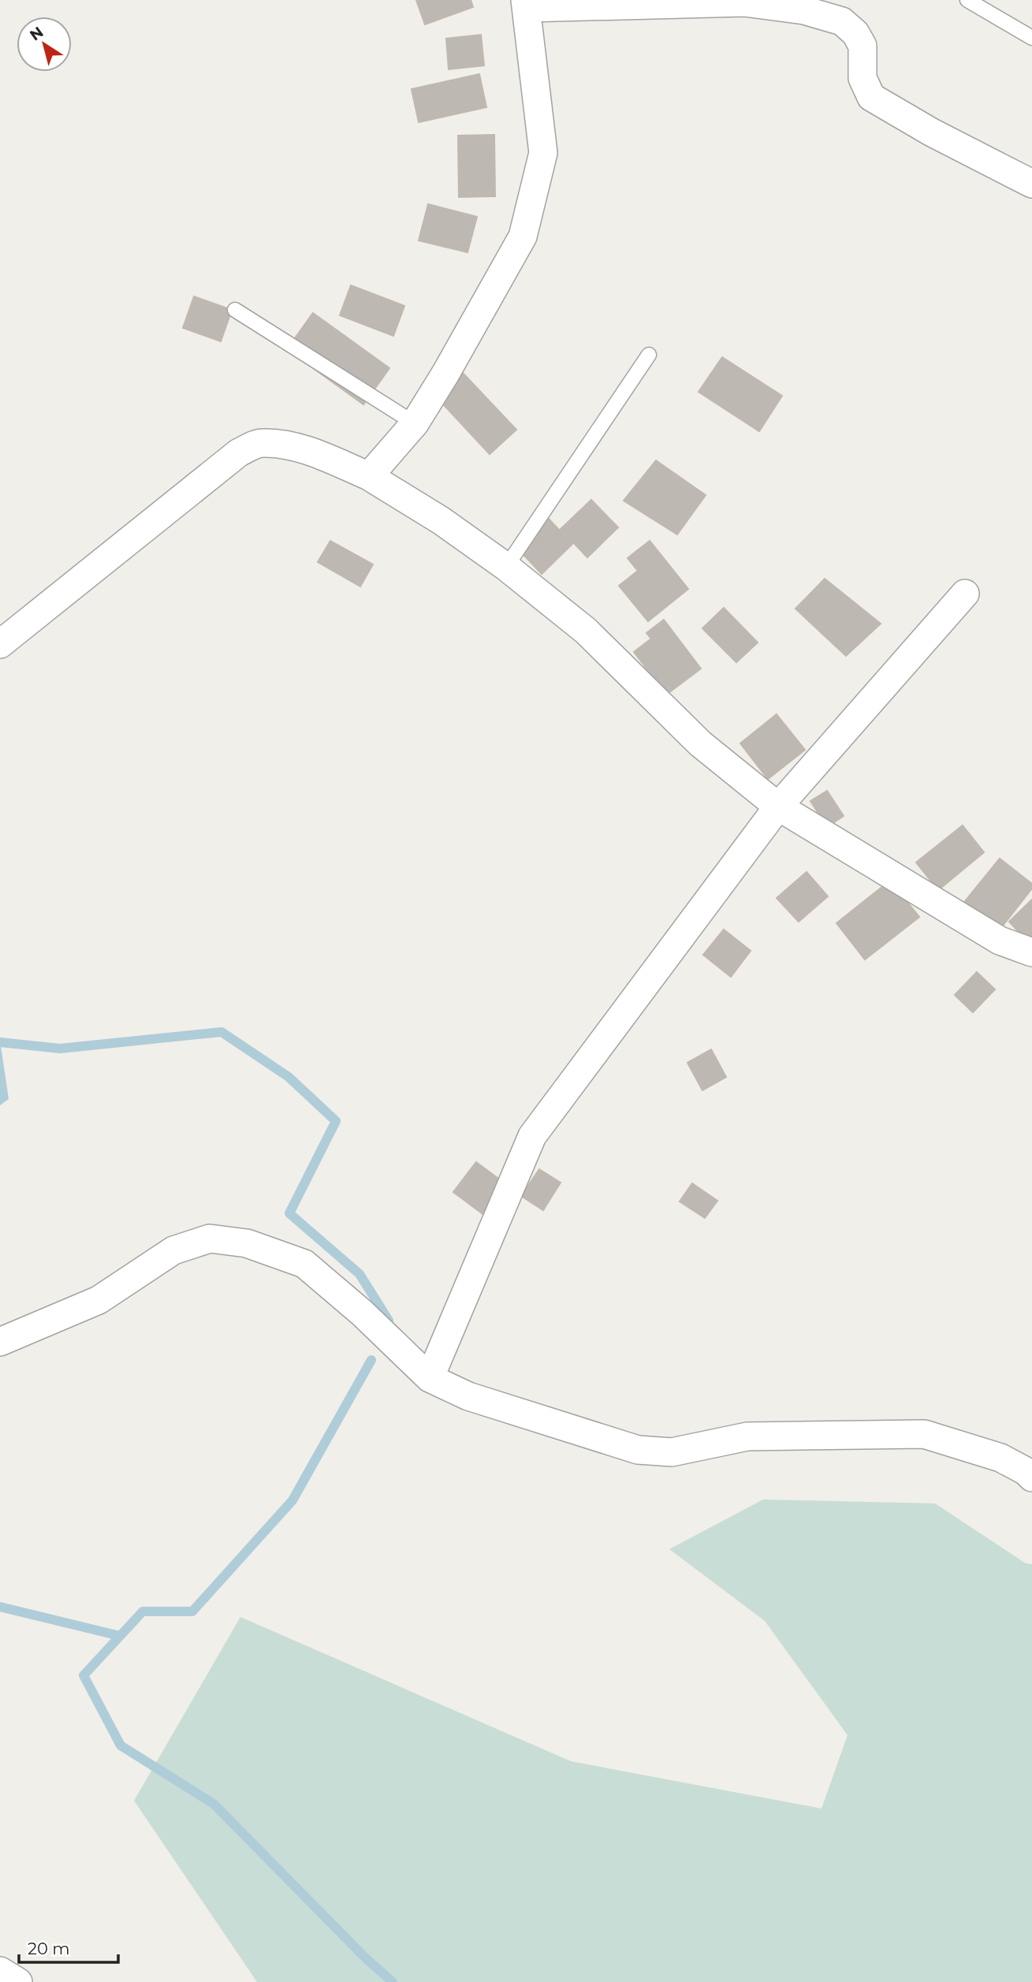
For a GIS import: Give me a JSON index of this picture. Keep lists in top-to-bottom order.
{
  "scale_bar": "20 m",
  "north": "top left"
}
